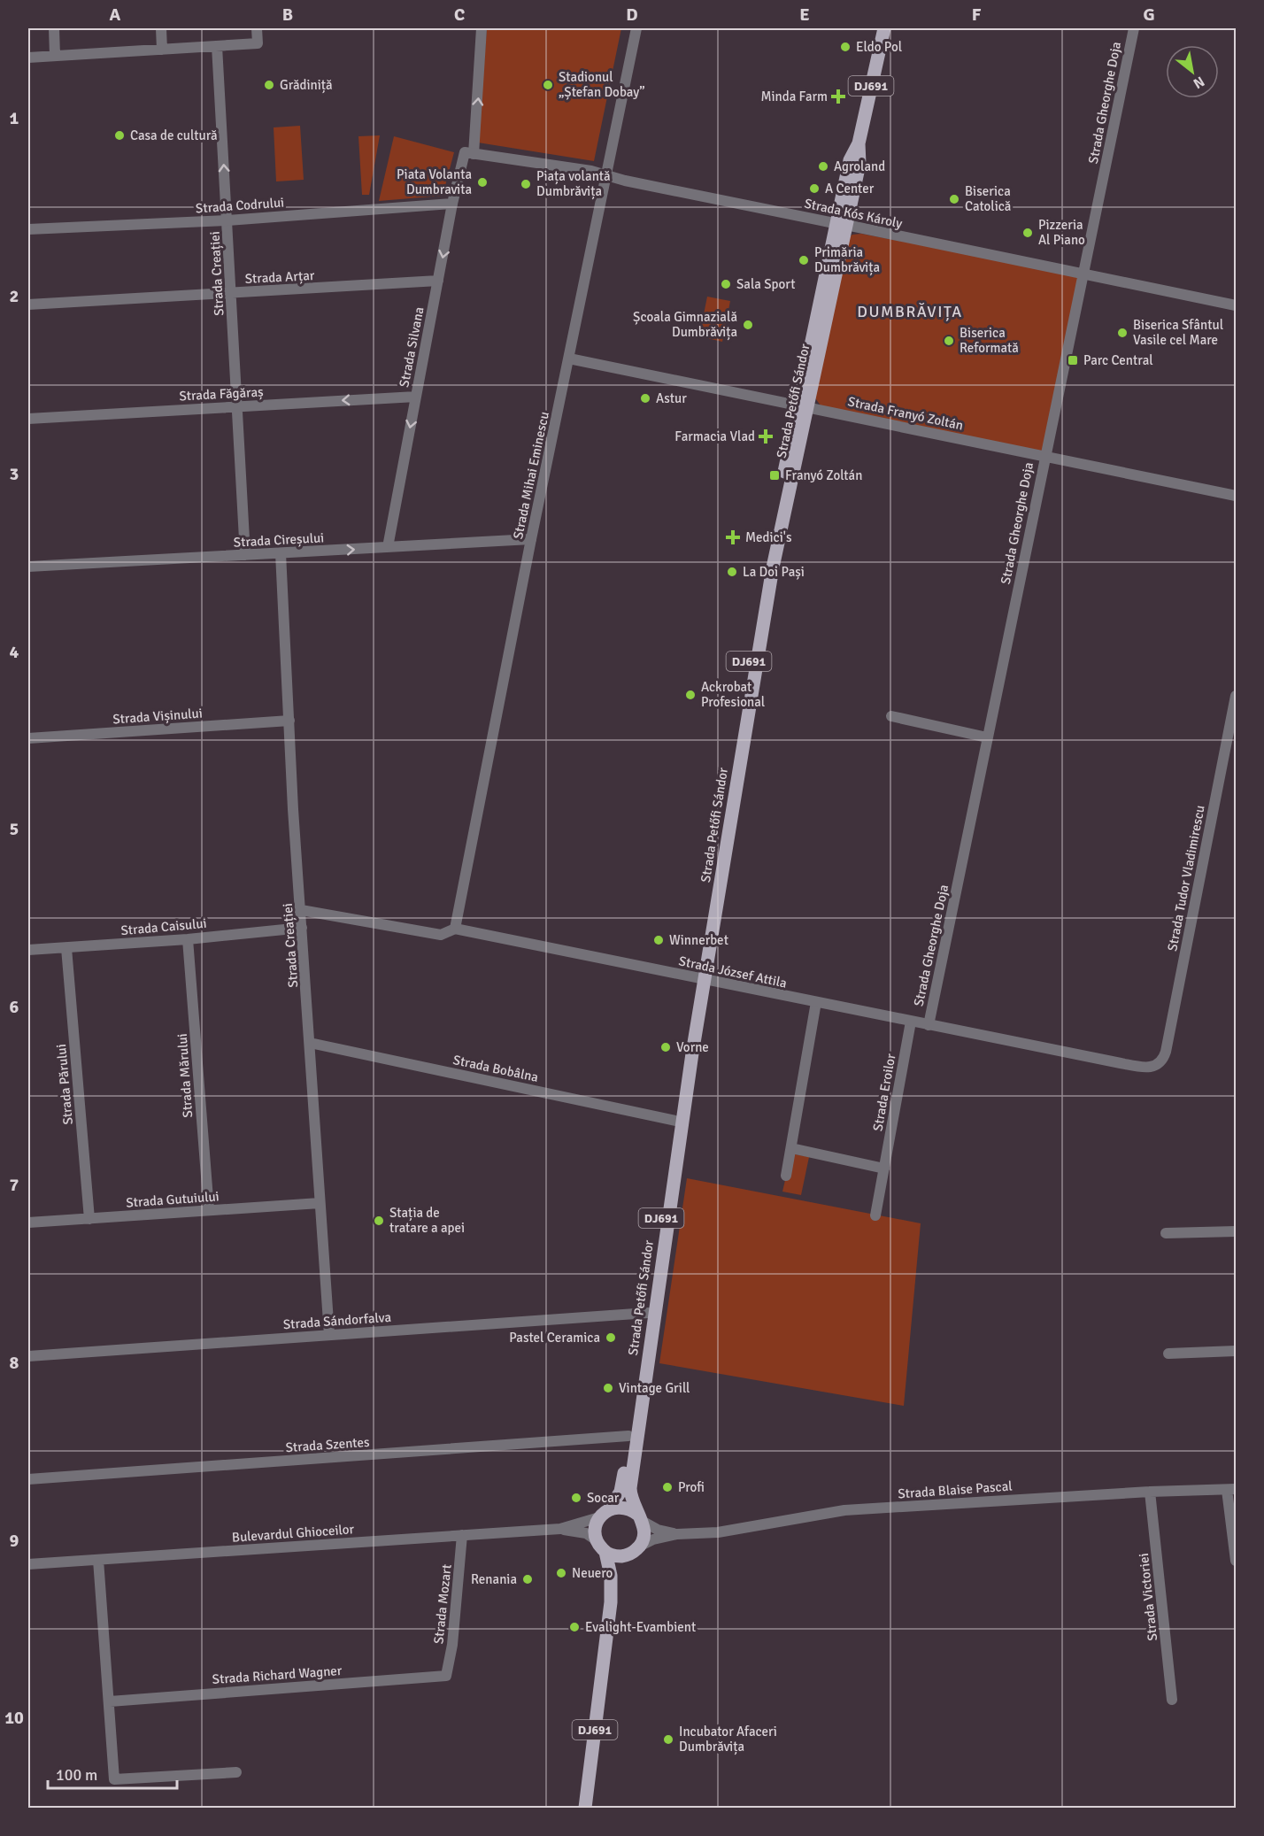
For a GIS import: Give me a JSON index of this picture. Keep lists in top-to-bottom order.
{
  "streets": {
    "main road": ["DJ691", "Strada Petőfi Sándor"],
    "street": [
      "Strada Gheorghe Doja",
      "Strada Codrului",
      "Strada Kós Károly",
      "Strada Creației",
      "Strada Arțar",
      "Strada Silvana",
      "Strada Făgăraș",
      "Strada Franyó Zoltán",
      "Strada Mihai Eminescu",
      "Strada Cireșului",
      "Strada Vișinului",
      "Strada Tudor Vladimirescu",
      "Strada Caisului",
      "Strada József Attila",
      "Strada Bobâlna",
      "Strada Mărului",
      "Strada Părului",
      "Strada Eroilor",
      "Strada Gutuiului",
      "Strada Sándorfalva",
      "Strada Szentes",
      "Strada Blaise Pascal",
      "Bulevardul Ghioceilor",
      "Strada Victoriei",
      "Strada Mozart",
      "Strada Richard Wagner"
    ]
  },
  "crossings": [
    ["DJ691", "Strada Petőfi Sándor"],
    ["DJ691", "Strada Blaise Pascal"],
    ["DJ691", "Bulevardul Ghioceilor"],
    ["Strada Gheorghe Doja", "Strada Kós Károly"],
    ["Strada Gheorghe Doja", "Strada Franyó Zoltán"],
    ["Strada Gheorghe Doja", "Strada József Attila"],
    ["Strada Codrului", "Strada Creației"],
    ["Strada Codrului", "Strada Silvana"],
    ["Strada Kós Károly", "Strada Silvana"],
    ["Strada Kós Károly", "Strada Petőfi Sándor"],
    ["Strada Kós Károly", "Strada Mihai Eminescu"],
    ["Strada Creației", "Strada Arțar"],
    ["Strada Creației", "Strada Făgăraș"],
    ["Strada Creației", "Strada Cireșului"],
    ["Strada Creației", "Strada Vișinului"],
    ["Strada Creației", "Strada Caisului"],
    ["Strada Creației", "Strada József Attila"],
    ["Strada Creației", "Strada Bobâlna"],
    ["Strada Creației", "Strada Gutuiului"],
    ["Strada Creației", "Strada Sándorfalva"],
    ["Strada Arțar", "Strada Silvana"],
    ["Strada Silvana", "Strada Făgăraș"],
    ["Strada Silvana", "Strada Cireșului"],
    ["Strada Petőfi Sándor", "Strada Franyó Zoltán"],
    ["Strada Petőfi Sándor", "Strada József Attila"],
    ["Strada Petőfi Sándor", "Strada Bobâlna"],
    ["Strada Petőfi Sándor", "Strada Sándorfalva"],
    ["Strada Petőfi Sándor", "Strada Szentes"],
    ["Strada Petőfi Sándor", "Strada Blaise Pascal"],
    ["Strada Petőfi Sándor", "Bulevardul Ghioceilor"],
    ["Strada Franyó Zoltán", "Strada Mihai Eminescu"],
    ["Strada Mihai Eminescu", "Strada Cireșului"],
    ["Strada Mihai Eminescu", "Strada József Attila"],
    ["Strada Tudor Vladimirescu", "Strada József Attila"],
    ["Strada Caisului", "Strada Mărului"],
    ["Strada Caisului", "Strada Părului"],
    ["Strada József Attila", "Strada Eroilor"],
    ["Strada Mărului", "Strada Gutuiului"],
    ["Strada Părului", "Strada Gutuiului"],
    ["Strada Blaise Pascal", "Bulevardul Ghioceilor"],
    ["Strada Blaise Pascal", "Strada Victoriei"],
    ["Bulevardul Ghioceilor", "Strada Mozart"],
    ["Strada Mozart", "Strada Richard Wagner"]
  ],
  "one_way": ["Strada Făgăraș"],
  "districts": ["DUMBRĂVIȚA"],
  "places": {
    "other": [
      "Eldo Pol",
      "Grădiniță",
      "Stadionul „Ștefan Dobay”",
      "Casa de cultură",
      "Agroland",
      "Piata Volanta Dumbravita",
      "Piața volantă Dumbrăvița",
      "A Center",
      "Biserica Catolică",
      "Pizzeria Al Piano",
      "Primăria Dumbrăvița",
      "Sala Sport",
      "Școala Gimnazială Dumbrăvița",
      "Biserica Sfântul Vasile cel Mare",
      "Biserica Reformată",
      "Astur",
      "La Doi Pași",
      "Ackrobat Profesional",
      "Winnerbet",
      "Vorne",
      "Stația de tratare a apei",
      "Pastel Ceramica",
      "Vintage Grill",
      "Profi",
      "Socar",
      "Neuero",
      "Renania",
      "Evalight-Evambient",
      "Incubator Afaceri Dumbrăvița"
    ],
    "health": ["Minda Farm", "Farmacia Vlad", "Medici's"],
    "transit": ["Parc Central", "Franyó Zoltán"]
  },
  "scale_bar": "100 m",
  "north": "bottom right",
  "grid": {
    "columns": [
      "A",
      "B",
      "C",
      "D",
      "E",
      "F",
      "G"
    ],
    "rows": [
      "1",
      "2",
      "3",
      "4",
      "5",
      "6",
      "7",
      "8",
      "9",
      "10"
    ]
  }
}
